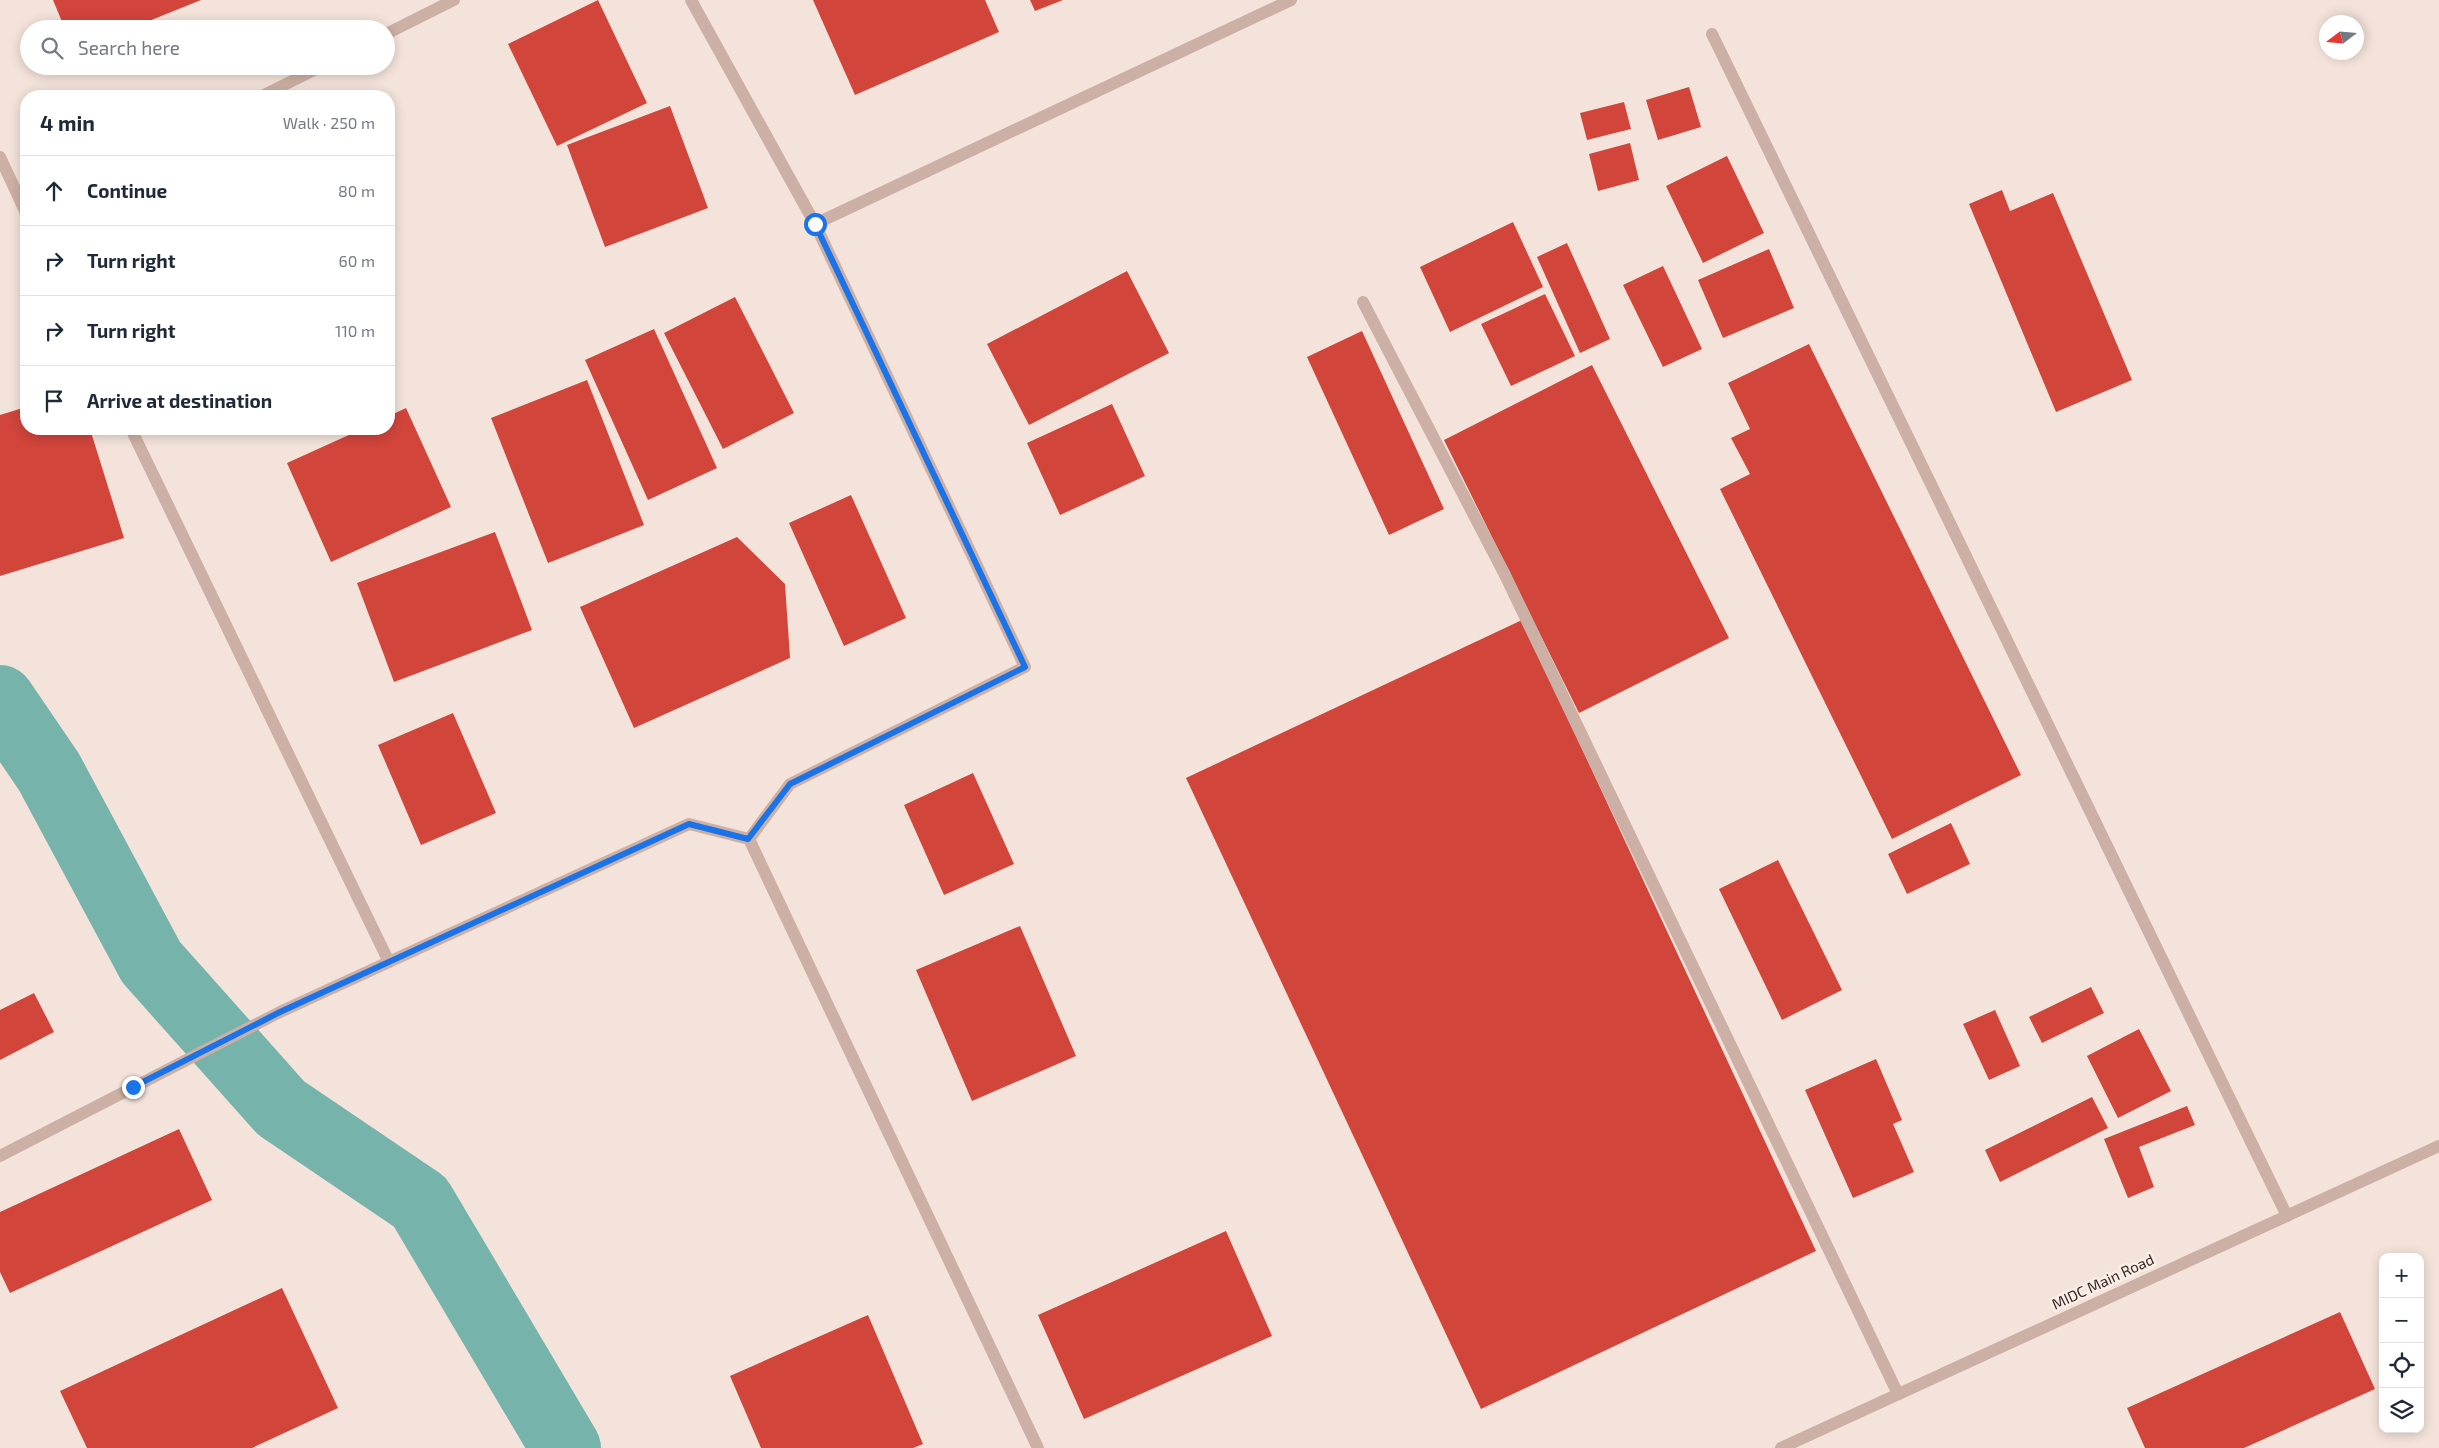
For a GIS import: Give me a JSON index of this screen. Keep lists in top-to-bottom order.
{
  "streets": {
    "street": ["MIDC Main Road"]
  },
  "north": "left",
  "page": {
    "search": "Search here",
    "heading": ["4 min", "Walk · 250 m"],
    "list": [
      ["Continue", "80 m"],
      ["Turn right", "60 m"],
      ["Turn right", "110 m"],
      "Arrive at destination"
    ],
    "map_buttons": ["+", "−"]
  }
}
